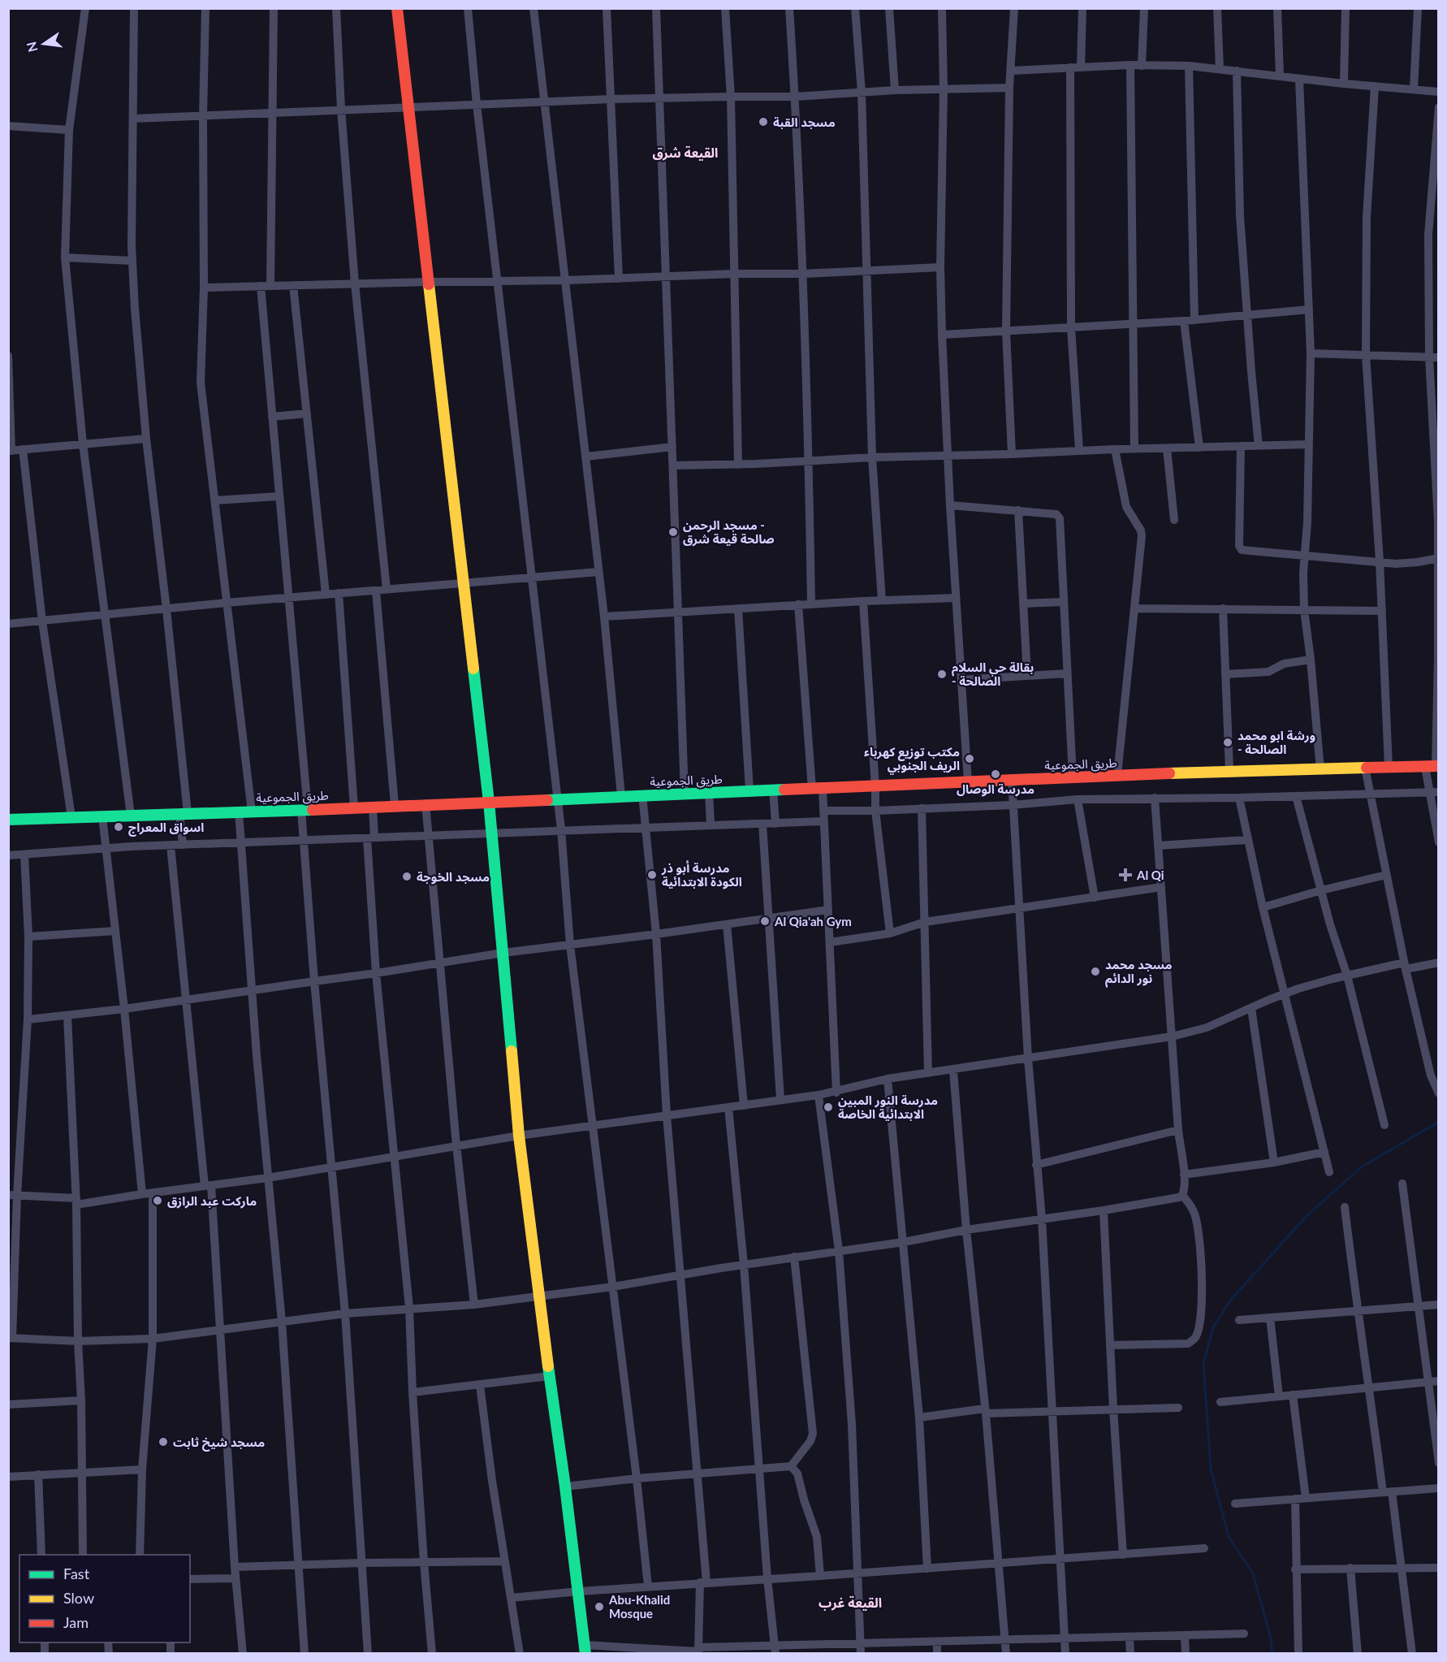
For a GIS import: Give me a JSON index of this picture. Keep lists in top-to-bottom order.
{
  "streets": {
    "street": ["طريق الجموعية"]
  },
  "districts": ["القيعة شرق", "القيعة غرب"],
  "places": {
    "other": [
      "مسجد القبة",
      "مسجد الرحمن - صالحة قيعة شرق",
      "بقالة حي السلام - الصالحة",
      "ورشة ابو محمد - الصالحة",
      "مكتب توزيع كهرباء الريف الجنوبي",
      "مدرسة الوصال",
      "اسواق المعراج",
      "مدرسة أبو ذر الكودة الابتدائية",
      "مسجد الخوجة",
      "Al Qia'ah Gym",
      "مسجد محمد نور الدائم",
      "مدرسة النور المبين الابتدائية الخاصة",
      "ماركت عبد الرازق",
      "مسجد شيخ ثابت",
      "Abu-Khalid Mosque"
    ],
    "health": ["Al Qi"]
  },
  "legend": ["Fast", "Slow", "Jam"],
  "north": "left"
}
